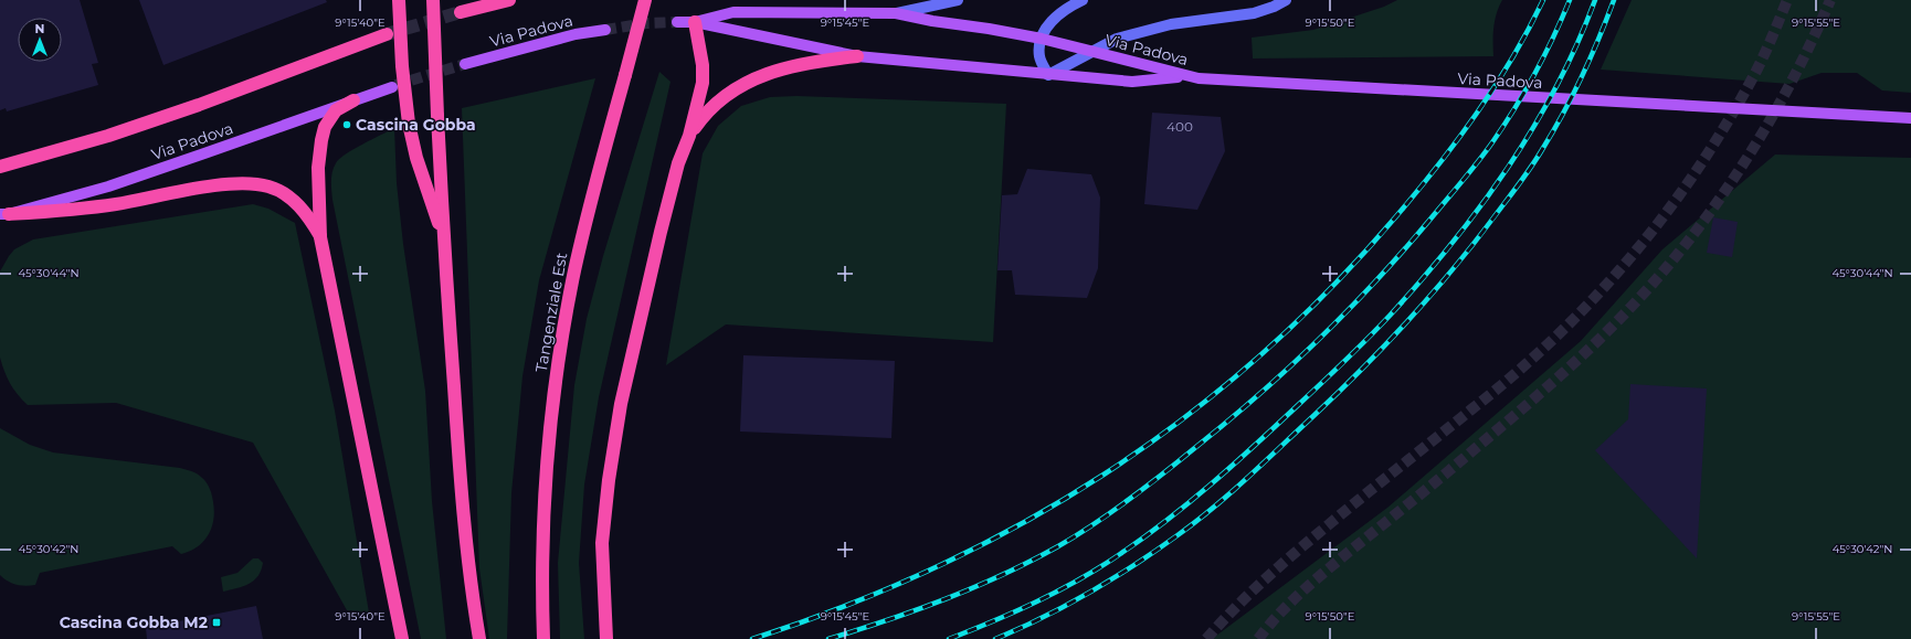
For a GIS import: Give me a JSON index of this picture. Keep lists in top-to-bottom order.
{
  "streets": {
    "highway": ["Tangenziale Est"],
    "main road": ["Via Padova"]
  },
  "places": {
    "other": ["Cascina Gobba"],
    "transit": ["Cascina Gobba M2"]
  },
  "house_numbers": ["400"],
  "north": "top",
  "coordinates": [
    "9°15'40\"E",
    "9°15'45\"E",
    "9°15'50\"E",
    "9°15'55\"E",
    "45°30'44\"N",
    "45°30'42\"N"
  ]
}
